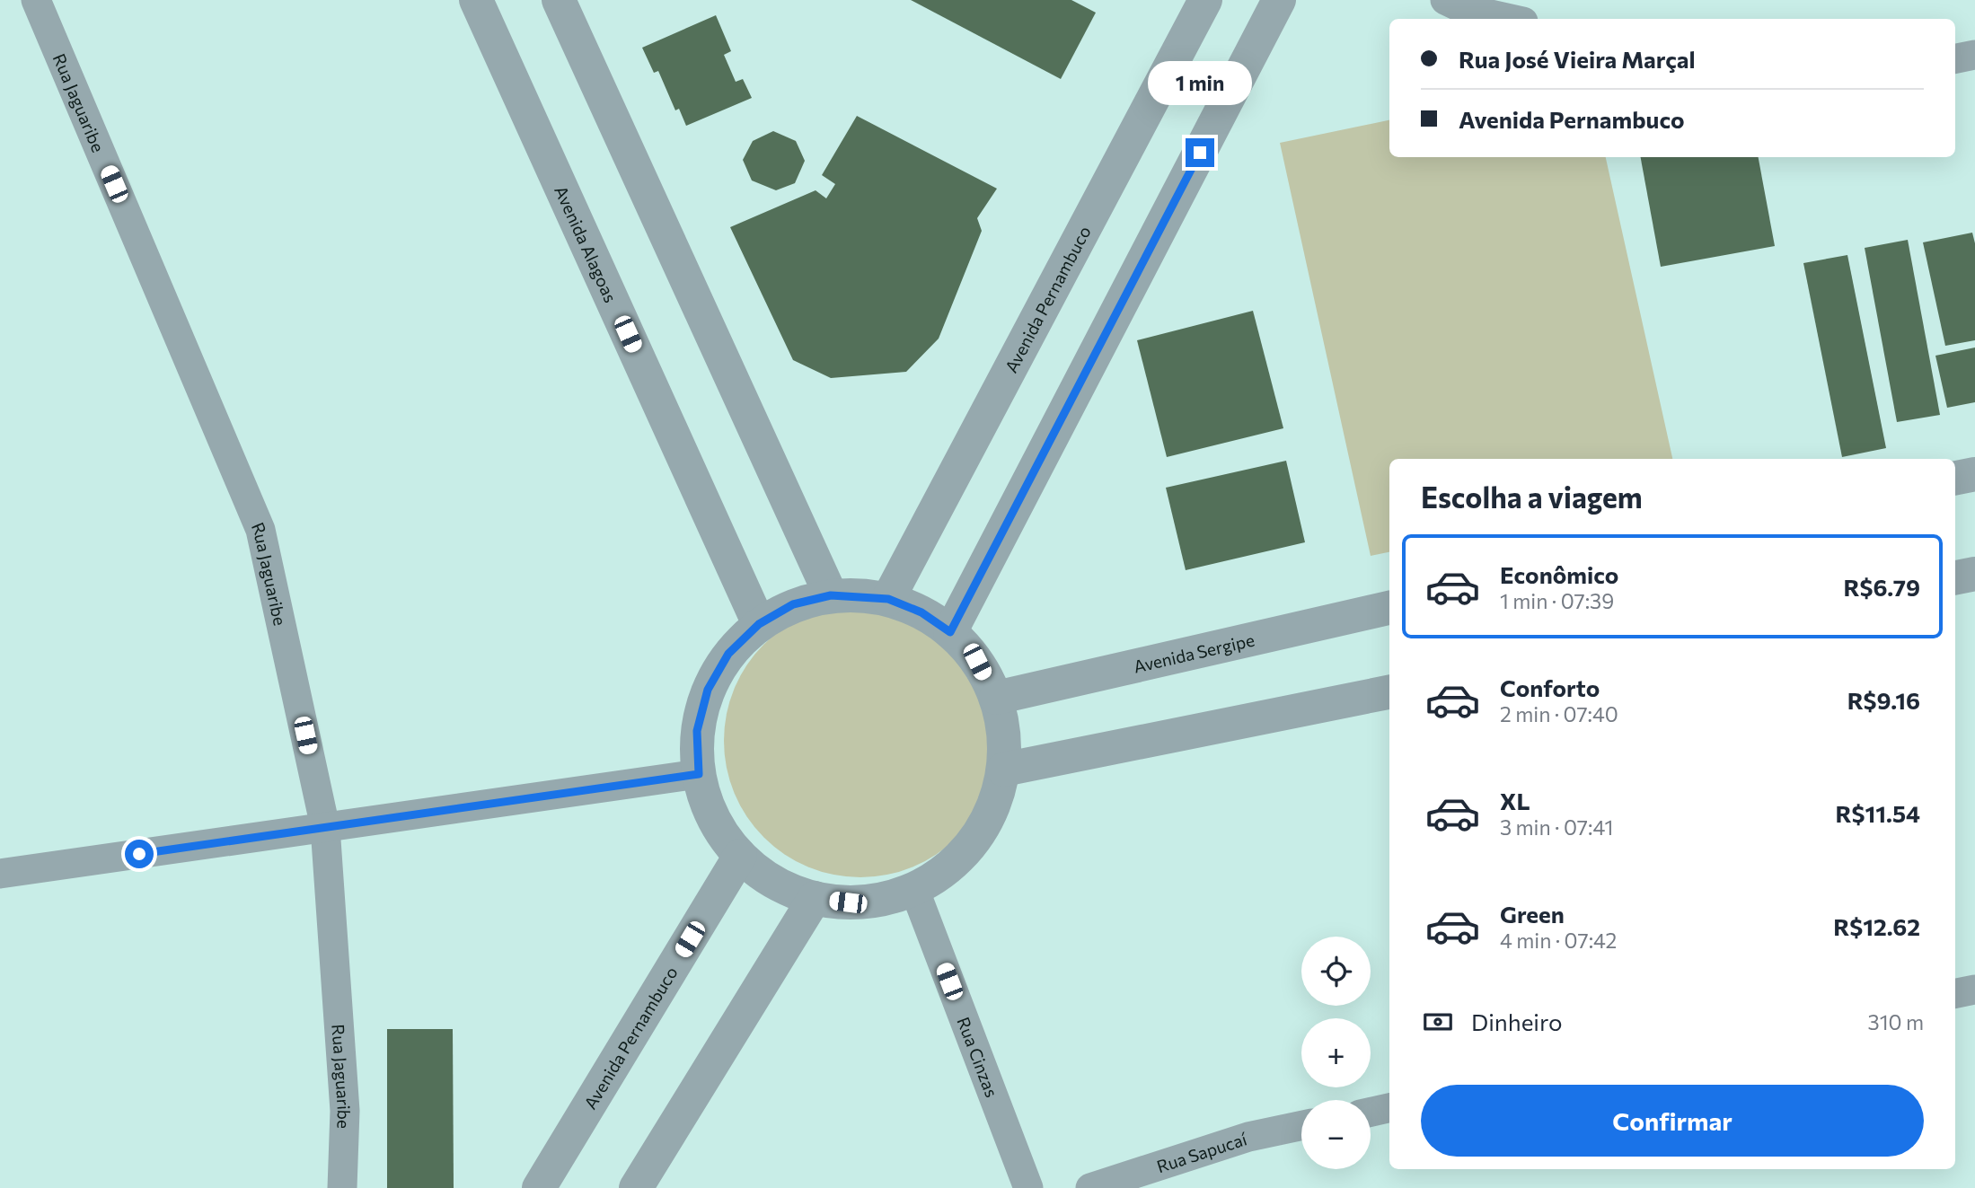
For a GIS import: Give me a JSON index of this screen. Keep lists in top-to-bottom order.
{
  "streets": {
    "street": [
      "Rua Jaguaribe",
      "Avenida Alagoas",
      "Avenida Pernambuco",
      "Avenida Sergipe",
      "Rua Cinzas",
      "Rua Sapucaí"
    ]
  },
  "page": {
    "banner": ["Rua José Vieira Marçal", "Avenida Pernambuco"],
    "bubble": "1 min",
    "heading": "Escolha a viagem",
    "list": [
      {
        "name": "Econômico",
        "note": "1 min · 07:39",
        "value": "R$6.79"
      },
      {
        "name": "Conforto",
        "note": "2 min · 07:40",
        "value": "R$9.16"
      },
      {
        "name": "XL",
        "note": "3 min · 07:41",
        "value": "R$11.54"
      },
      {
        "name": "Green",
        "note": "4 min · 07:42",
        "value": "R$12.62"
      }
    ],
    "map_buttons": ["+", "−"],
    "pay": ["Dinheiro", "310 m"],
    "buttons": "Confirmar"
  }
}
